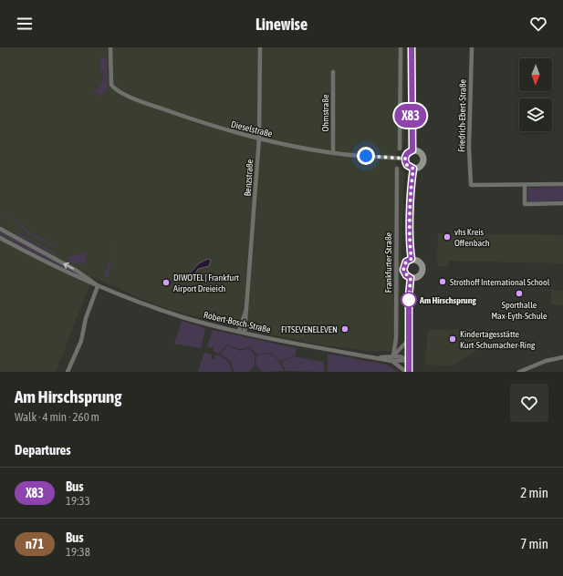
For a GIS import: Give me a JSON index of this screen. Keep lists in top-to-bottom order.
{
  "streets": {
    "street": [
      "Ohmstraße",
      "Friedrich-Ebert-Straße",
      "Dieselstraße",
      "Benzstraße",
      "Frankfurter Straße",
      "Robert-Bosch-Straße"
    ]
  },
  "crossings": [
    ["Ohmstraße", "Dieselstraße"],
    ["Dieselstraße", "Benzstraße"],
    ["Benzstraße", "Robert-Bosch-Straße"],
    ["Frankfurter Straße", "Robert-Bosch-Straße"]
  ],
  "places": [
    "vhs Kreis Offenbach",
    "Strothoff International School",
    "DIWOTEL | Frankfurt Airport Dreieich",
    "Sporthalle Max-Eyth-Schule",
    "Am Hirschsprung",
    "FITSEVENELEVEN",
    "Kindertagesstätte Kurt-Schumacher-Ring"
  ],
  "lines": ["bus line X83"],
  "north": "bottom",
  "page": {
    "header": "Linewise",
    "on_map": "X83",
    "heading": [
      ["Am Hirschsprung", "Walk · 4 min · 260 m"],
      "Departures"
    ],
    "list": [
      {
        "mark": "X83",
        "name": "Bus",
        "note": "19:33",
        "value": "2 min"
      },
      {
        "mark": "n71",
        "name": "Bus",
        "note": "19:38",
        "value": "7 min"
      }
    ]
  }
}
